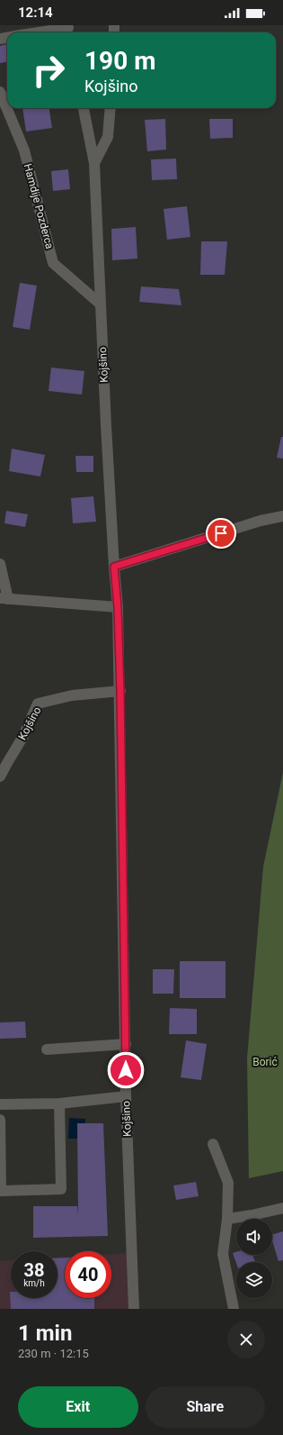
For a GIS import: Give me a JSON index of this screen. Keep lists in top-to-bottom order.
{
  "streets": {
    "street": ["Hamdije Pozderca", "Kojšino"]
  },
  "crossings": [
    ["Hamdije Pozderca", "Kojšino"]
  ],
  "parks": ["Borić"],
  "page": {
    "status": "12:14",
    "turn": ["190 m", "Kojšino"],
    "speed": "38 km/h",
    "limit": "40",
    "heading": ["1 min", "230 m · 12:15"],
    "buttons": ["Exit", "Share"]
  }
}
